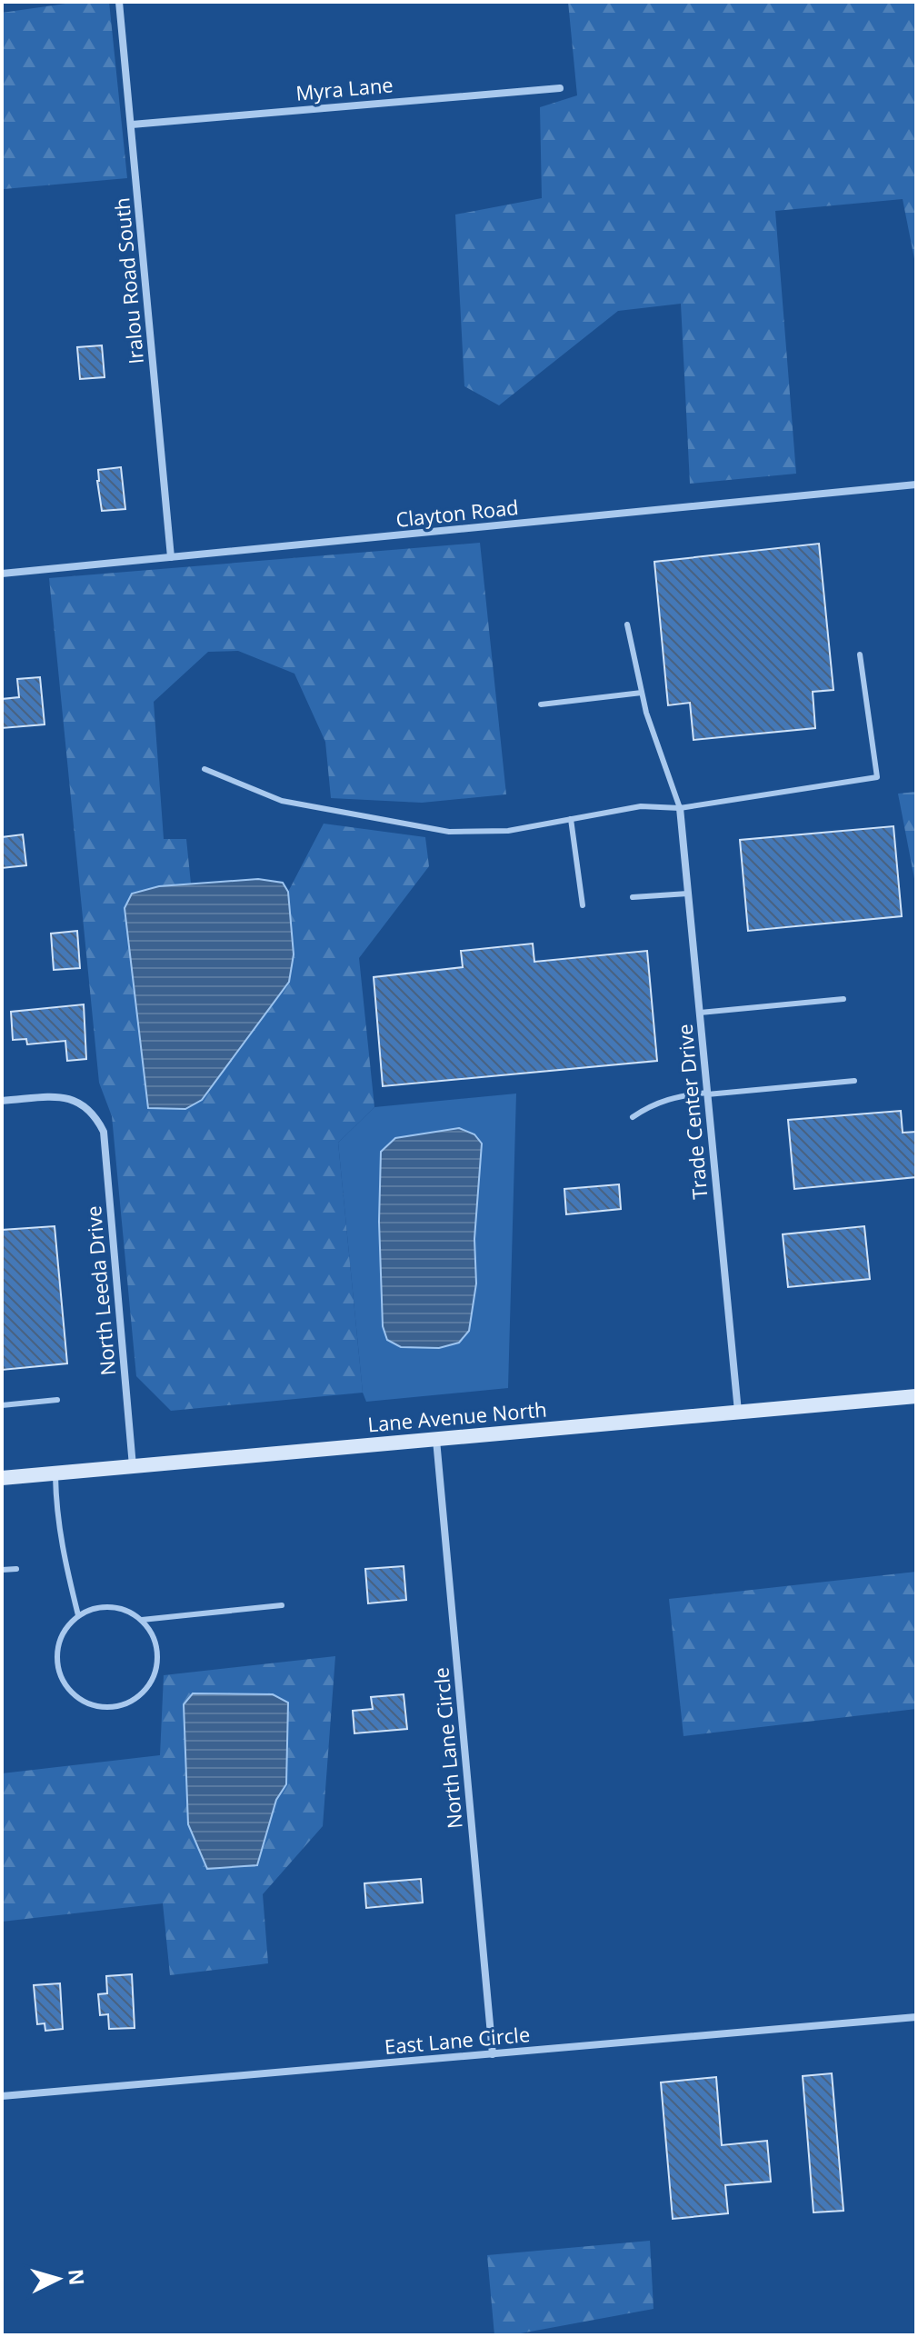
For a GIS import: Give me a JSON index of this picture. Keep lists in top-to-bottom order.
{
  "streets": {
    "main road": ["Lane Avenue North"],
    "street": [
      "Myra Lane",
      "Iralou Road South",
      "Clayton Road",
      "Trade Center Drive",
      "North Leeda Drive",
      "North Lane Circle",
      "East Lane Circle"
    ]
  },
  "crossings": [
    ["Myra Lane", "Iralou Road South"],
    ["Iralou Road South", "Clayton Road"],
    ["Trade Center Drive", "Lane Avenue North"],
    ["North Leeda Drive", "Lane Avenue North"],
    ["Lane Avenue North", "North Lane Circle"],
    ["North Lane Circle", "East Lane Circle"]
  ],
  "north": "right"
}
